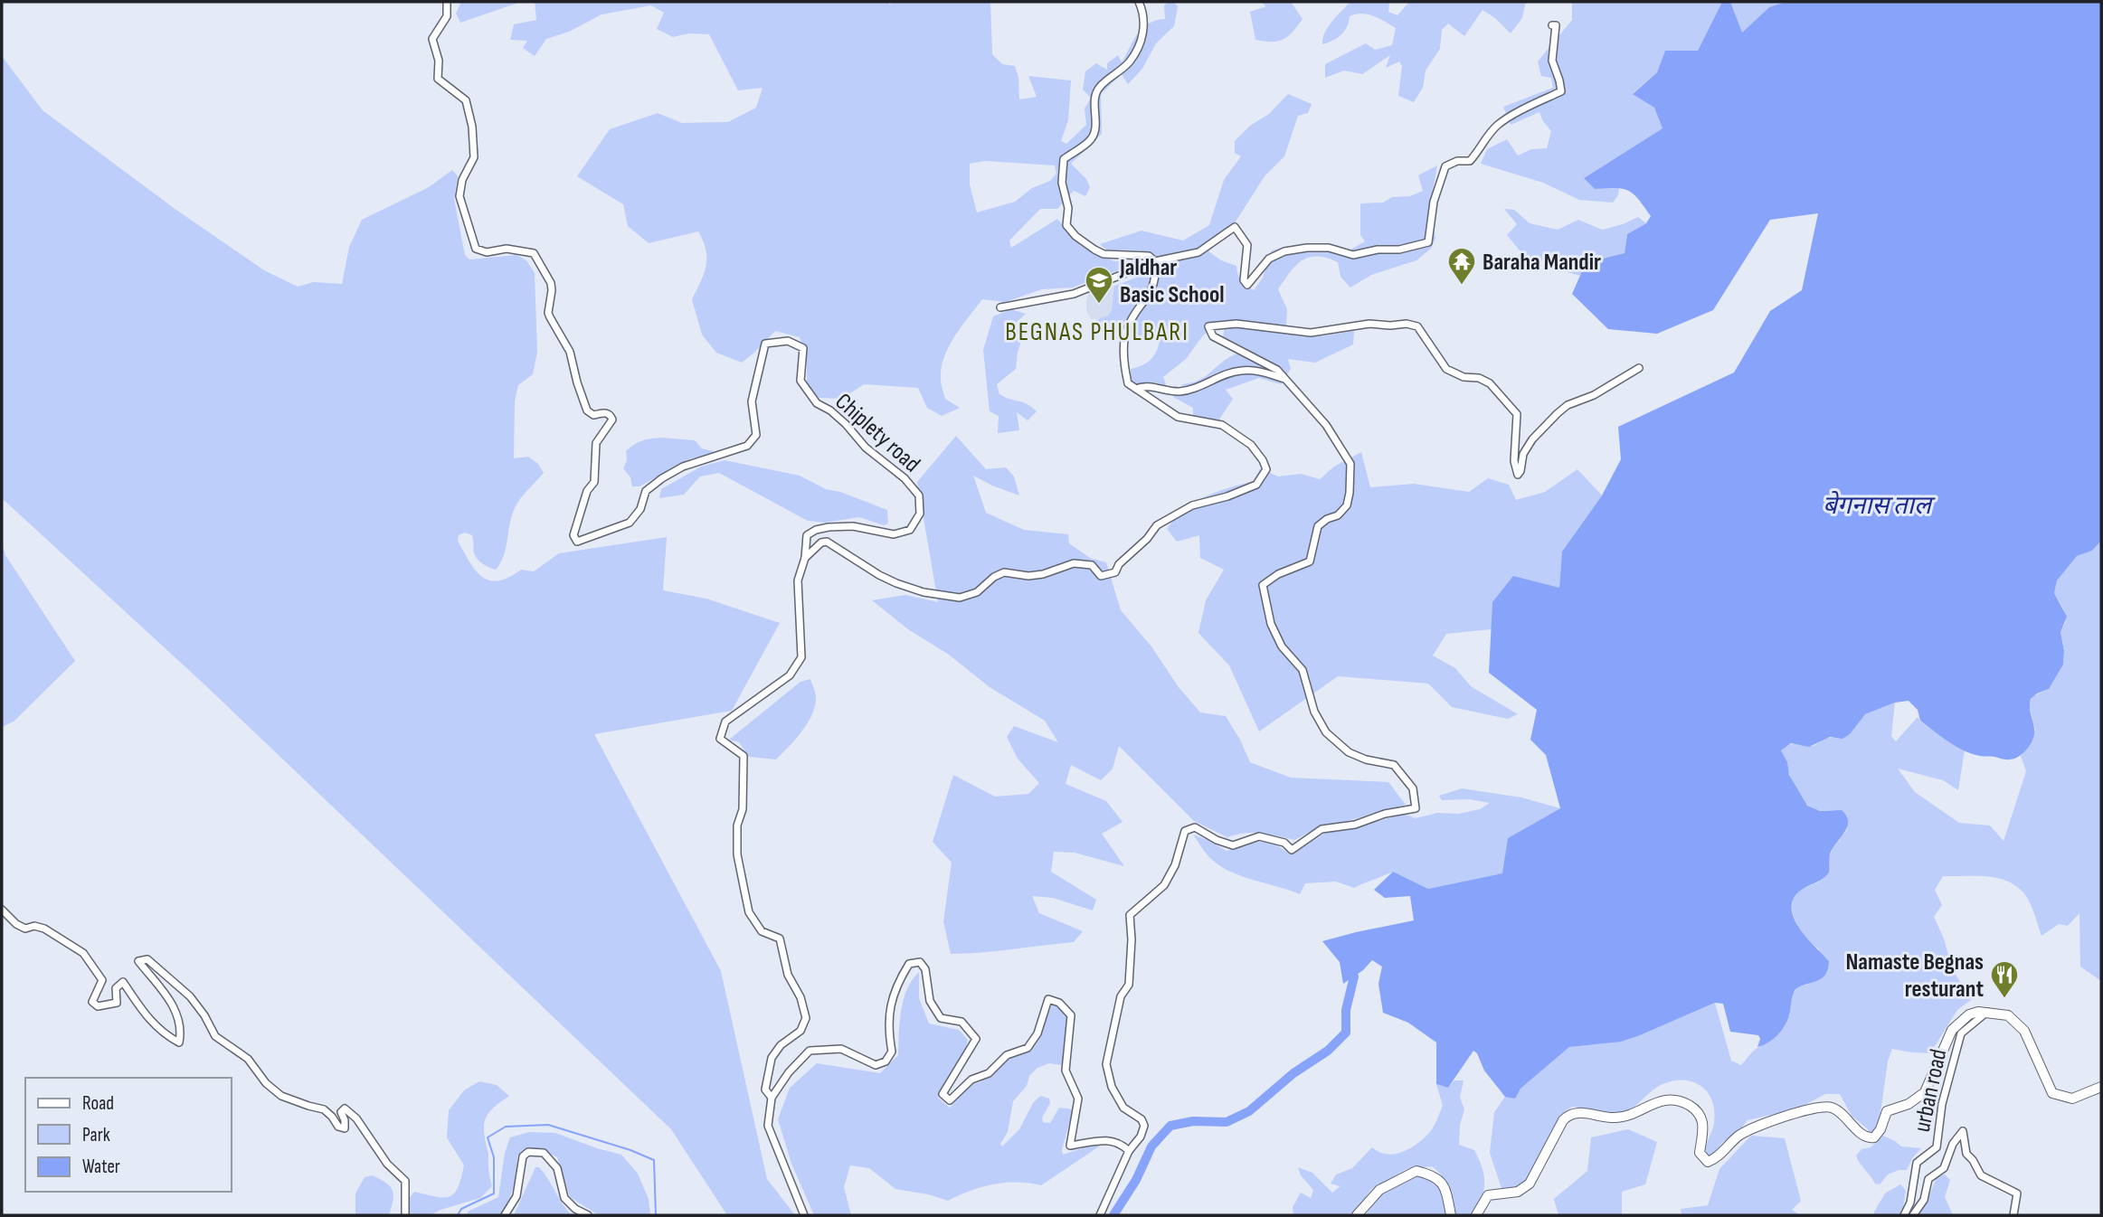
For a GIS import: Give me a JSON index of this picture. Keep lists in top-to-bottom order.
{
  "streets": {
    "street": ["Chiplety road", "urban road"]
  },
  "districts": ["BEGNAS PHULBARI"],
  "water": ["बेगनास ताल"],
  "places": {
    "temple": ["Baraha Mandir"],
    "school or university": ["Jaldhar Basic School"],
    "restaurant": ["Namaste Begnas resturant"]
  },
  "legend": ["Road", "Park", "Water"]
}
